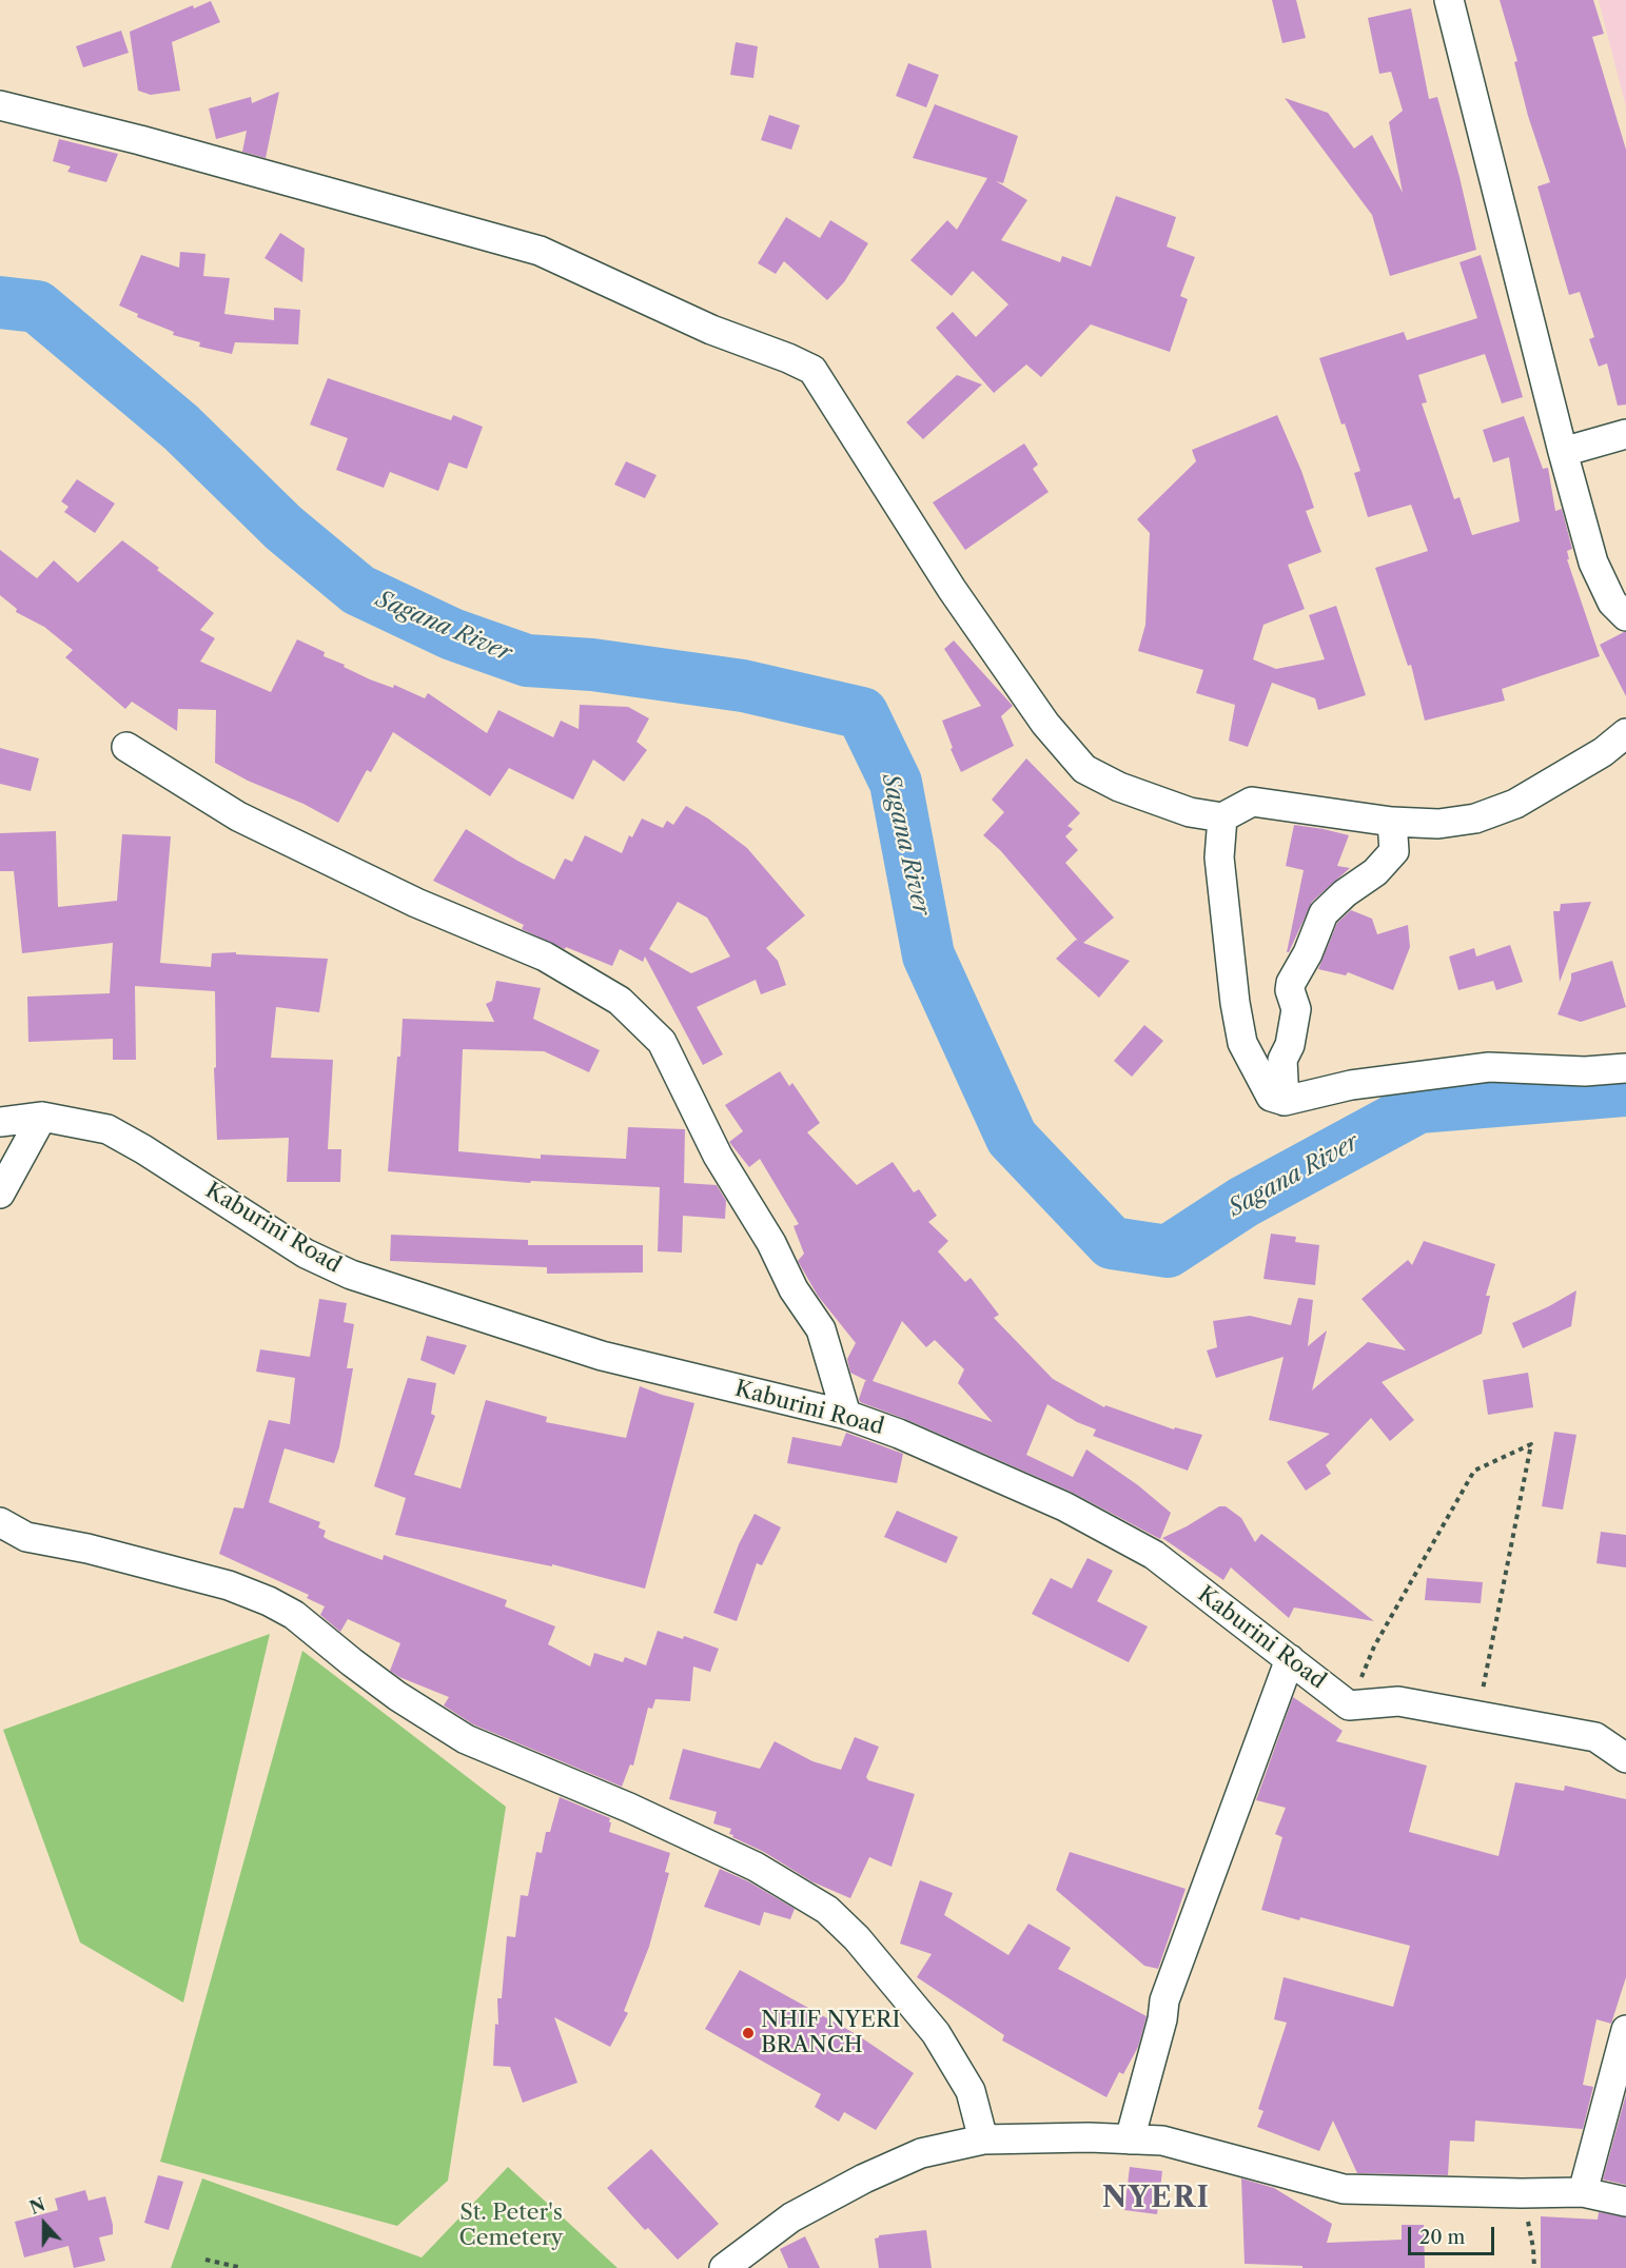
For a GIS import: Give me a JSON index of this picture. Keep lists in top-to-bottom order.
{
  "streets": {
    "street": ["Kaburini Road"]
  },
  "districts": ["NYERI"],
  "water": ["Sagana River"],
  "parks": ["St. Peter's Cemetery"],
  "places": ["NHIF NYERI BRANCH"],
  "scale_bar": "20 m",
  "north": "top"
}
